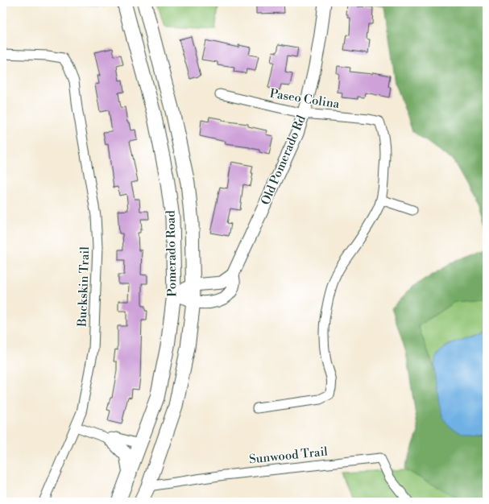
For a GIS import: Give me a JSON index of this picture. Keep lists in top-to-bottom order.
{
  "streets": {
    "main road": ["Pomerado Road"],
    "street": [
      "Paseo Colina",
      "Old Pomerado Rd",
      "Buckskin Trail",
      "Sunwood Trail"
    ]
  },
  "crossings": [
    ["Paseo Colina", "Old Pomerado Rd"],
    ["Old Pomerado Rd", "Pomerado Road"],
    ["Pomerado Road", "Sunwood Trail"]
  ]
}
